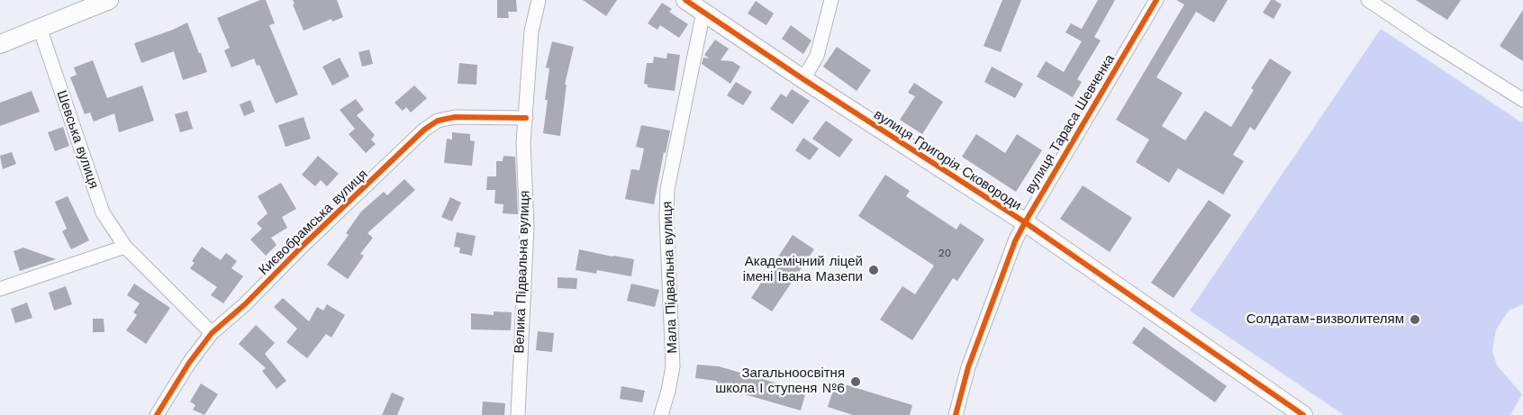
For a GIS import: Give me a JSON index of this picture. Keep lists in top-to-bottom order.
{
  "streets": {
    "street": [
      "вулиця Тараса Шевченка",
      "Шевська вулиця",
      "вулиця Григорія Сковороди",
      "Києвобрамська вулиця",
      "Велика Підвальна вулиця",
      "Мала Підвальна вулиця"
    ]
  },
  "crossings": [
    ["вулиця Тараса Шевченка", "вулиця Григорія Сковороди"],
    ["Шевська вулиця", "Києвобрамська вулиця"],
    ["вулиця Григорія Сковороди", "Мала Підвальна вулиця"],
    ["Києвобрамська вулиця", "Велика Підвальна вулиця"]
  ],
  "places": ["Академічний ліцей імені Івана Мазепи", "Солдатам-визволителям", "Загальноосвітня школа І ступеня №6"],
  "house_numbers": ["20"]
}
